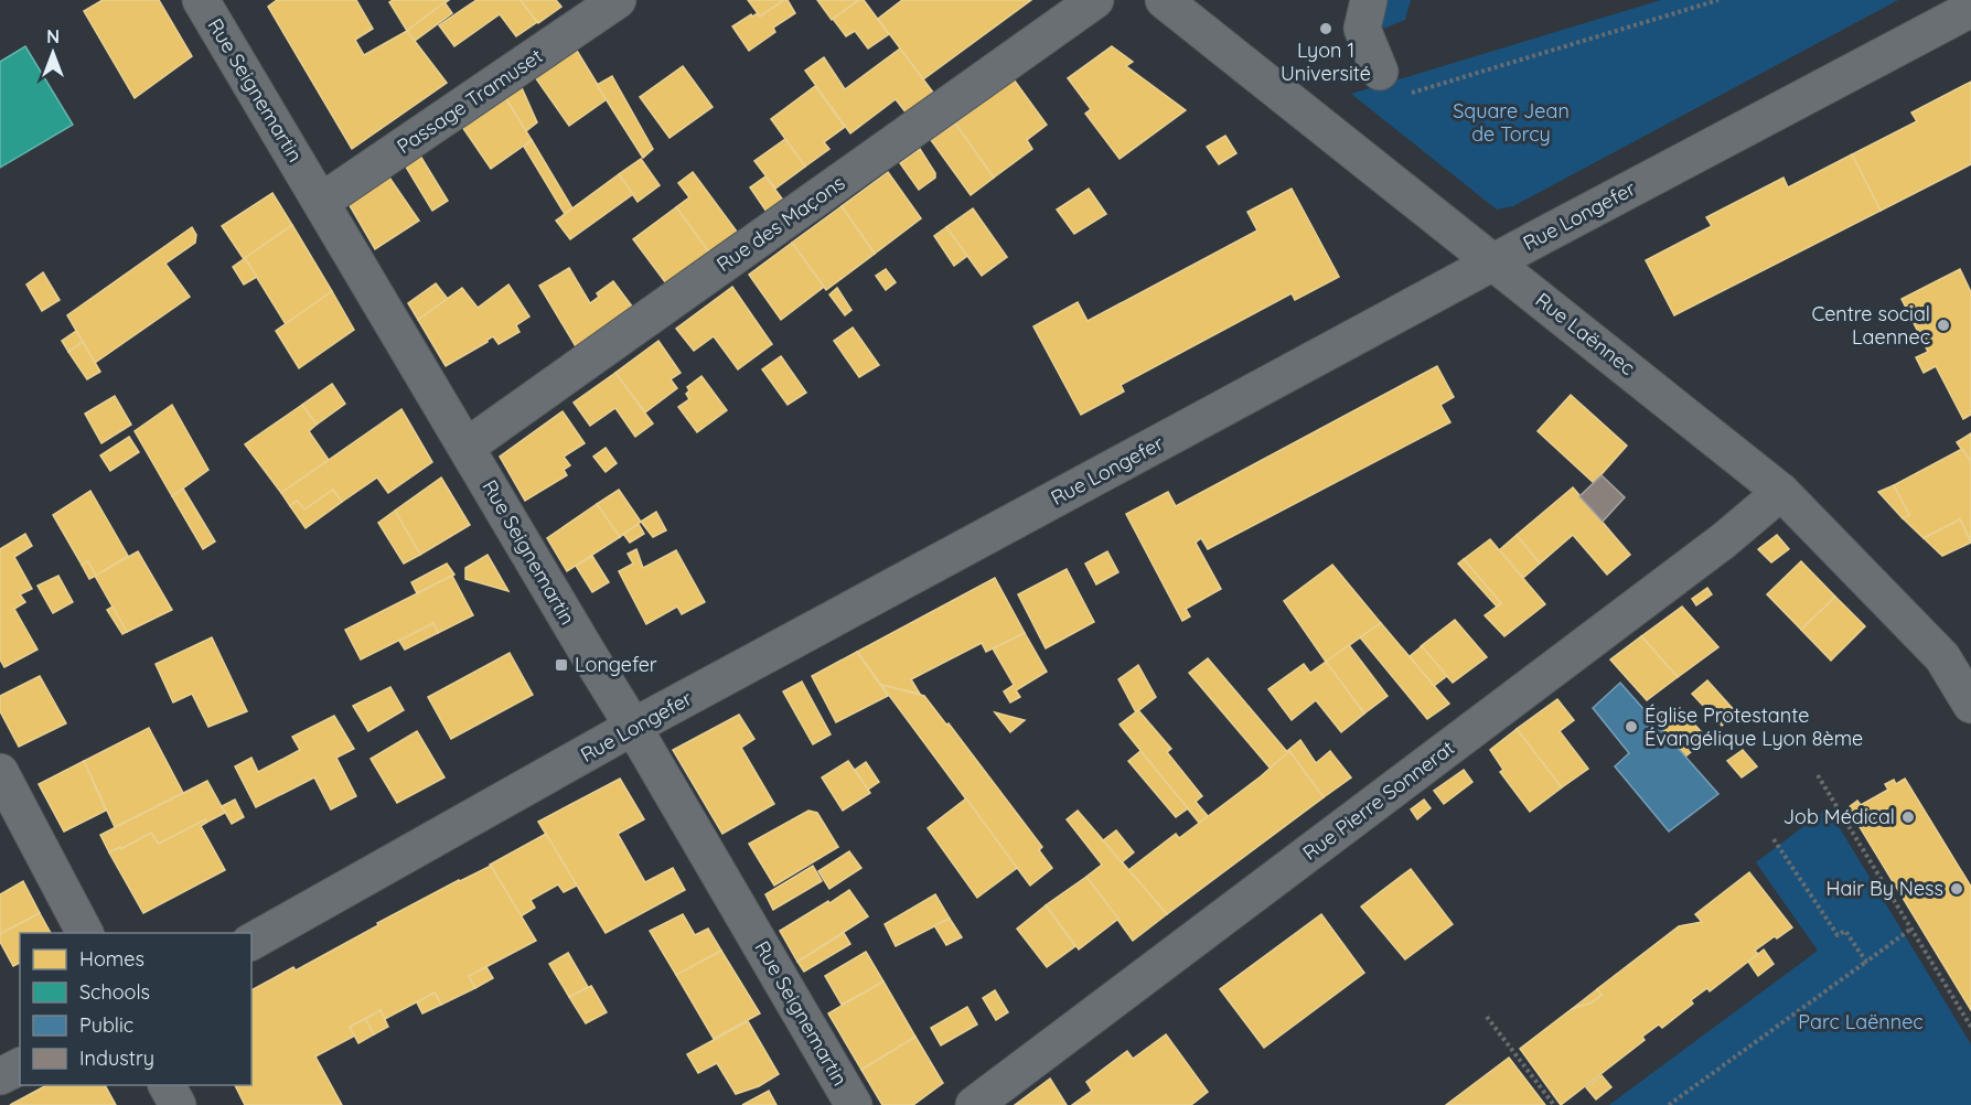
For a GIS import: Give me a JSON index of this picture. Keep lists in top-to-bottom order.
{
  "streets": {
    "street": [
      "Rue Seignemartin",
      "Passage Tramuset",
      "Rue Longefer",
      "Rue des Maçons",
      "Rue Laënnec",
      "Rue Pierre Sonnerat"
    ]
  },
  "crossings": [
    ["Rue Seignemartin", "Passage Tramuset"],
    ["Rue Seignemartin", "Rue Longefer"],
    ["Rue Seignemartin", "Rue des Maçons"],
    ["Rue Longefer", "Rue Laënnec"],
    ["Rue Laënnec", "Rue Pierre Sonnerat"]
  ],
  "parks": ["Square Jean de Torcy", "Parc Laënnec"],
  "places": {
    "other": [
      "Lyon 1 Université",
      "Centre social Laennec",
      "Église Protestante Évangélique Lyon 8ème",
      "Job Médical",
      "Hair By Ness"
    ],
    "transit": ["Longefer"]
  },
  "legend": [
    "Homes",
    "Schools",
    "Public",
    "Industry"
  ],
  "north": "top"
}
